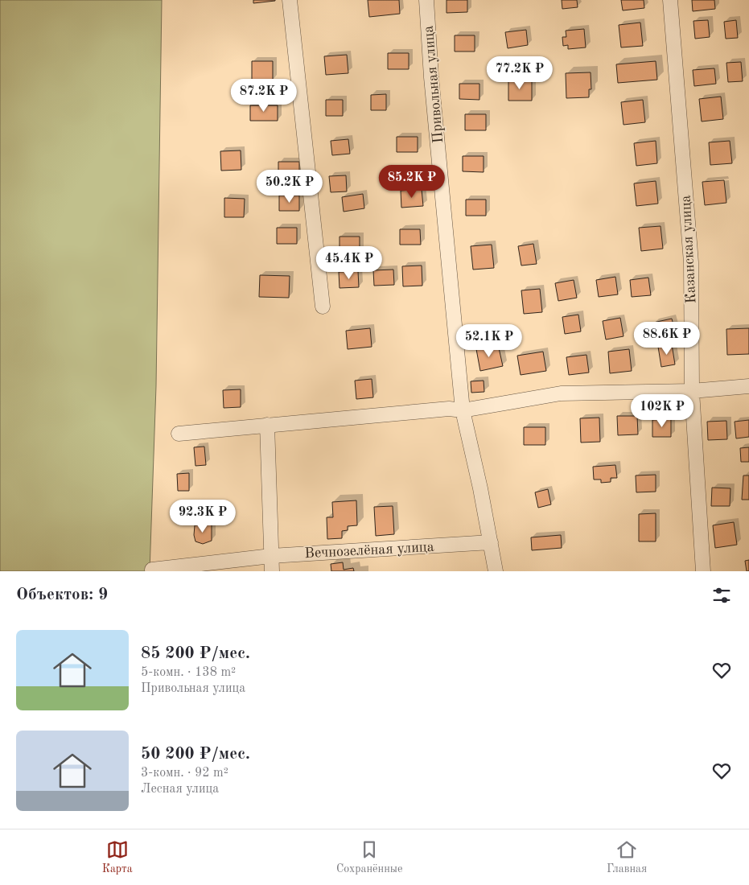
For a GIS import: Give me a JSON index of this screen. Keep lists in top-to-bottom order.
{
  "streets": {
    "street": ["Привольная улица", "Казанская улица", "Вечнозелёная улица"]
  },
  "crossings": [
    ["Привольная улица", "Вечнозелёная улица"]
  ],
  "page": {
    "price": [
      "77.2K ₽",
      "87.2K ₽",
      "85.2K ₽",
      "50.2K ₽",
      "45.4K ₽",
      "88.6K ₽",
      "52.1K ₽",
      "102K ₽",
      "92.3K ₽"
    ],
    "heading": "Объектов: 9",
    "list": [
      {
        "name": "85 200 ₽/мес.",
        "note": "5-комн. · 138 m² · Привольная улица"
      },
      {
        "name": "50 200 ₽/мес.",
        "note": "3-комн. · 92 m² · Лесная улица"
      }
    ],
    "tabs": ["Карта", "Сохранённые", "Главная"]
  }
}
